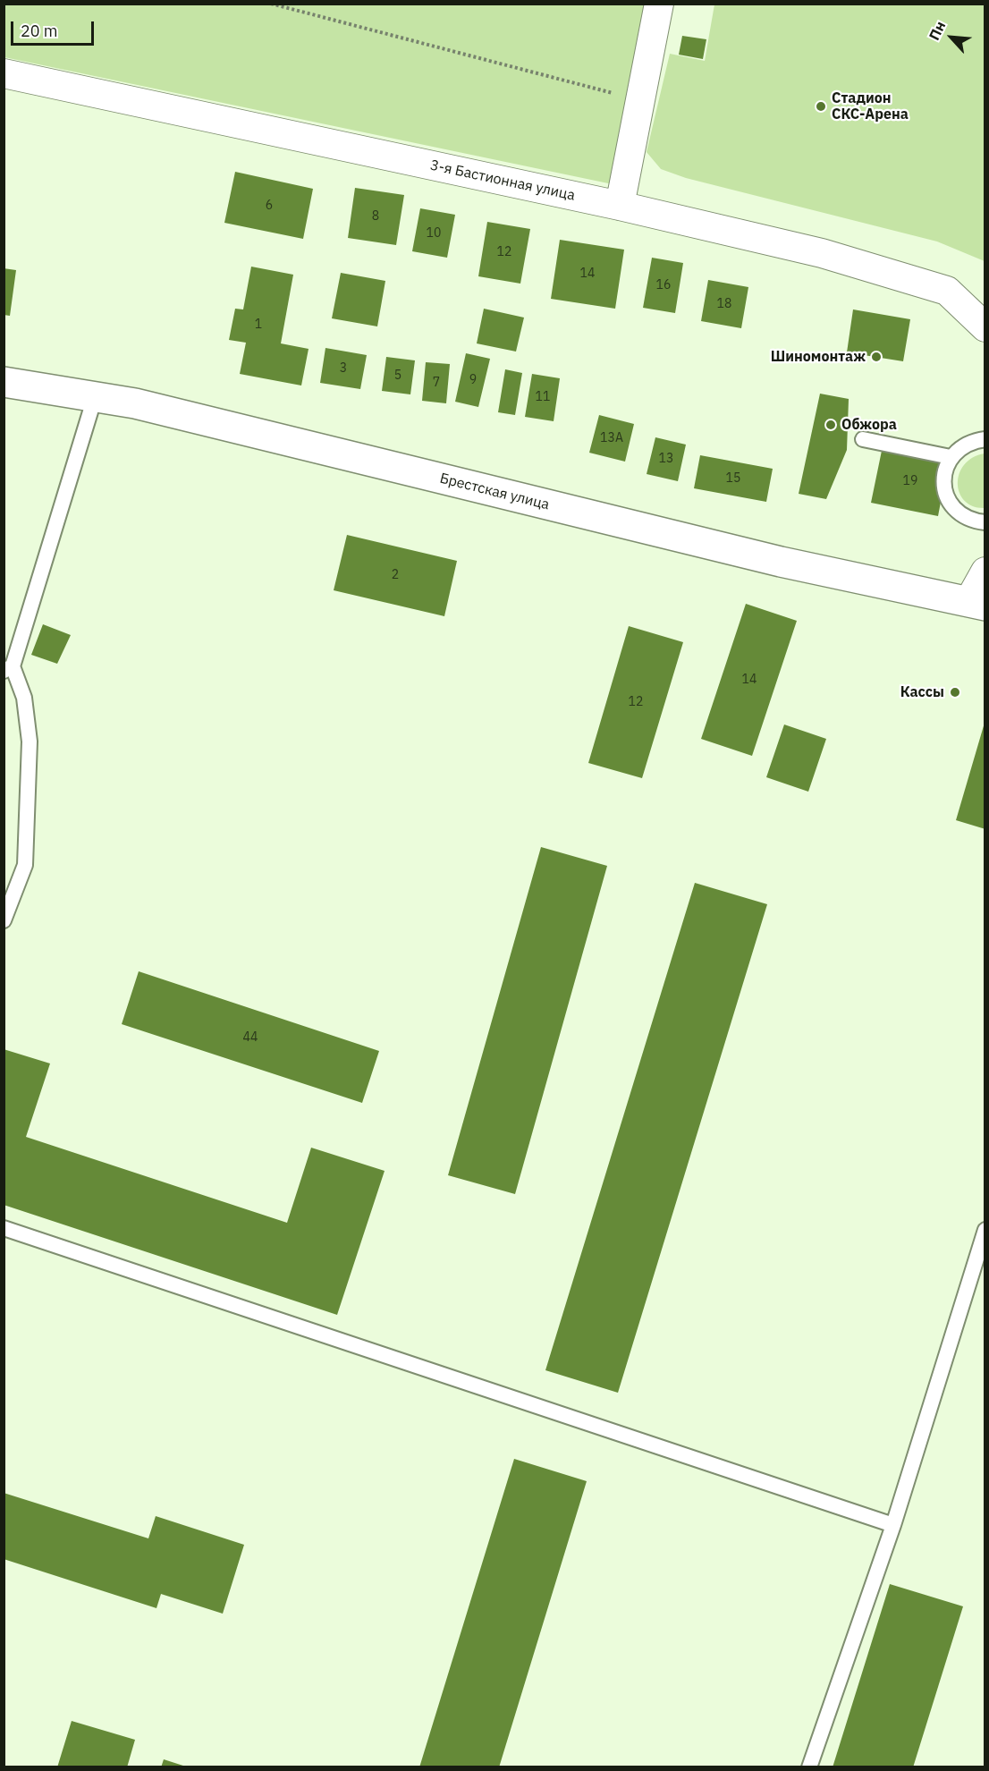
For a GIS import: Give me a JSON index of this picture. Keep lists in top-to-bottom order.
{
  "streets": {
    "main road": ["Брестская улица"],
    "street": ["3-я Бастионная улица"]
  },
  "places": [
    "Стадион СКС-Арена",
    "Шиномонтаж",
    "Обжора",
    "Кассы"
  ],
  "house_numbers": [
    "6",
    "8",
    "10",
    "12",
    "14",
    "16",
    "18",
    "1",
    "3",
    "5",
    "9",
    "7",
    "11",
    "13А",
    "13",
    "15",
    "19",
    "2",
    "14",
    "12",
    "44"
  ],
  "scale_bar": "20 m",
  "north": "top left"
}
